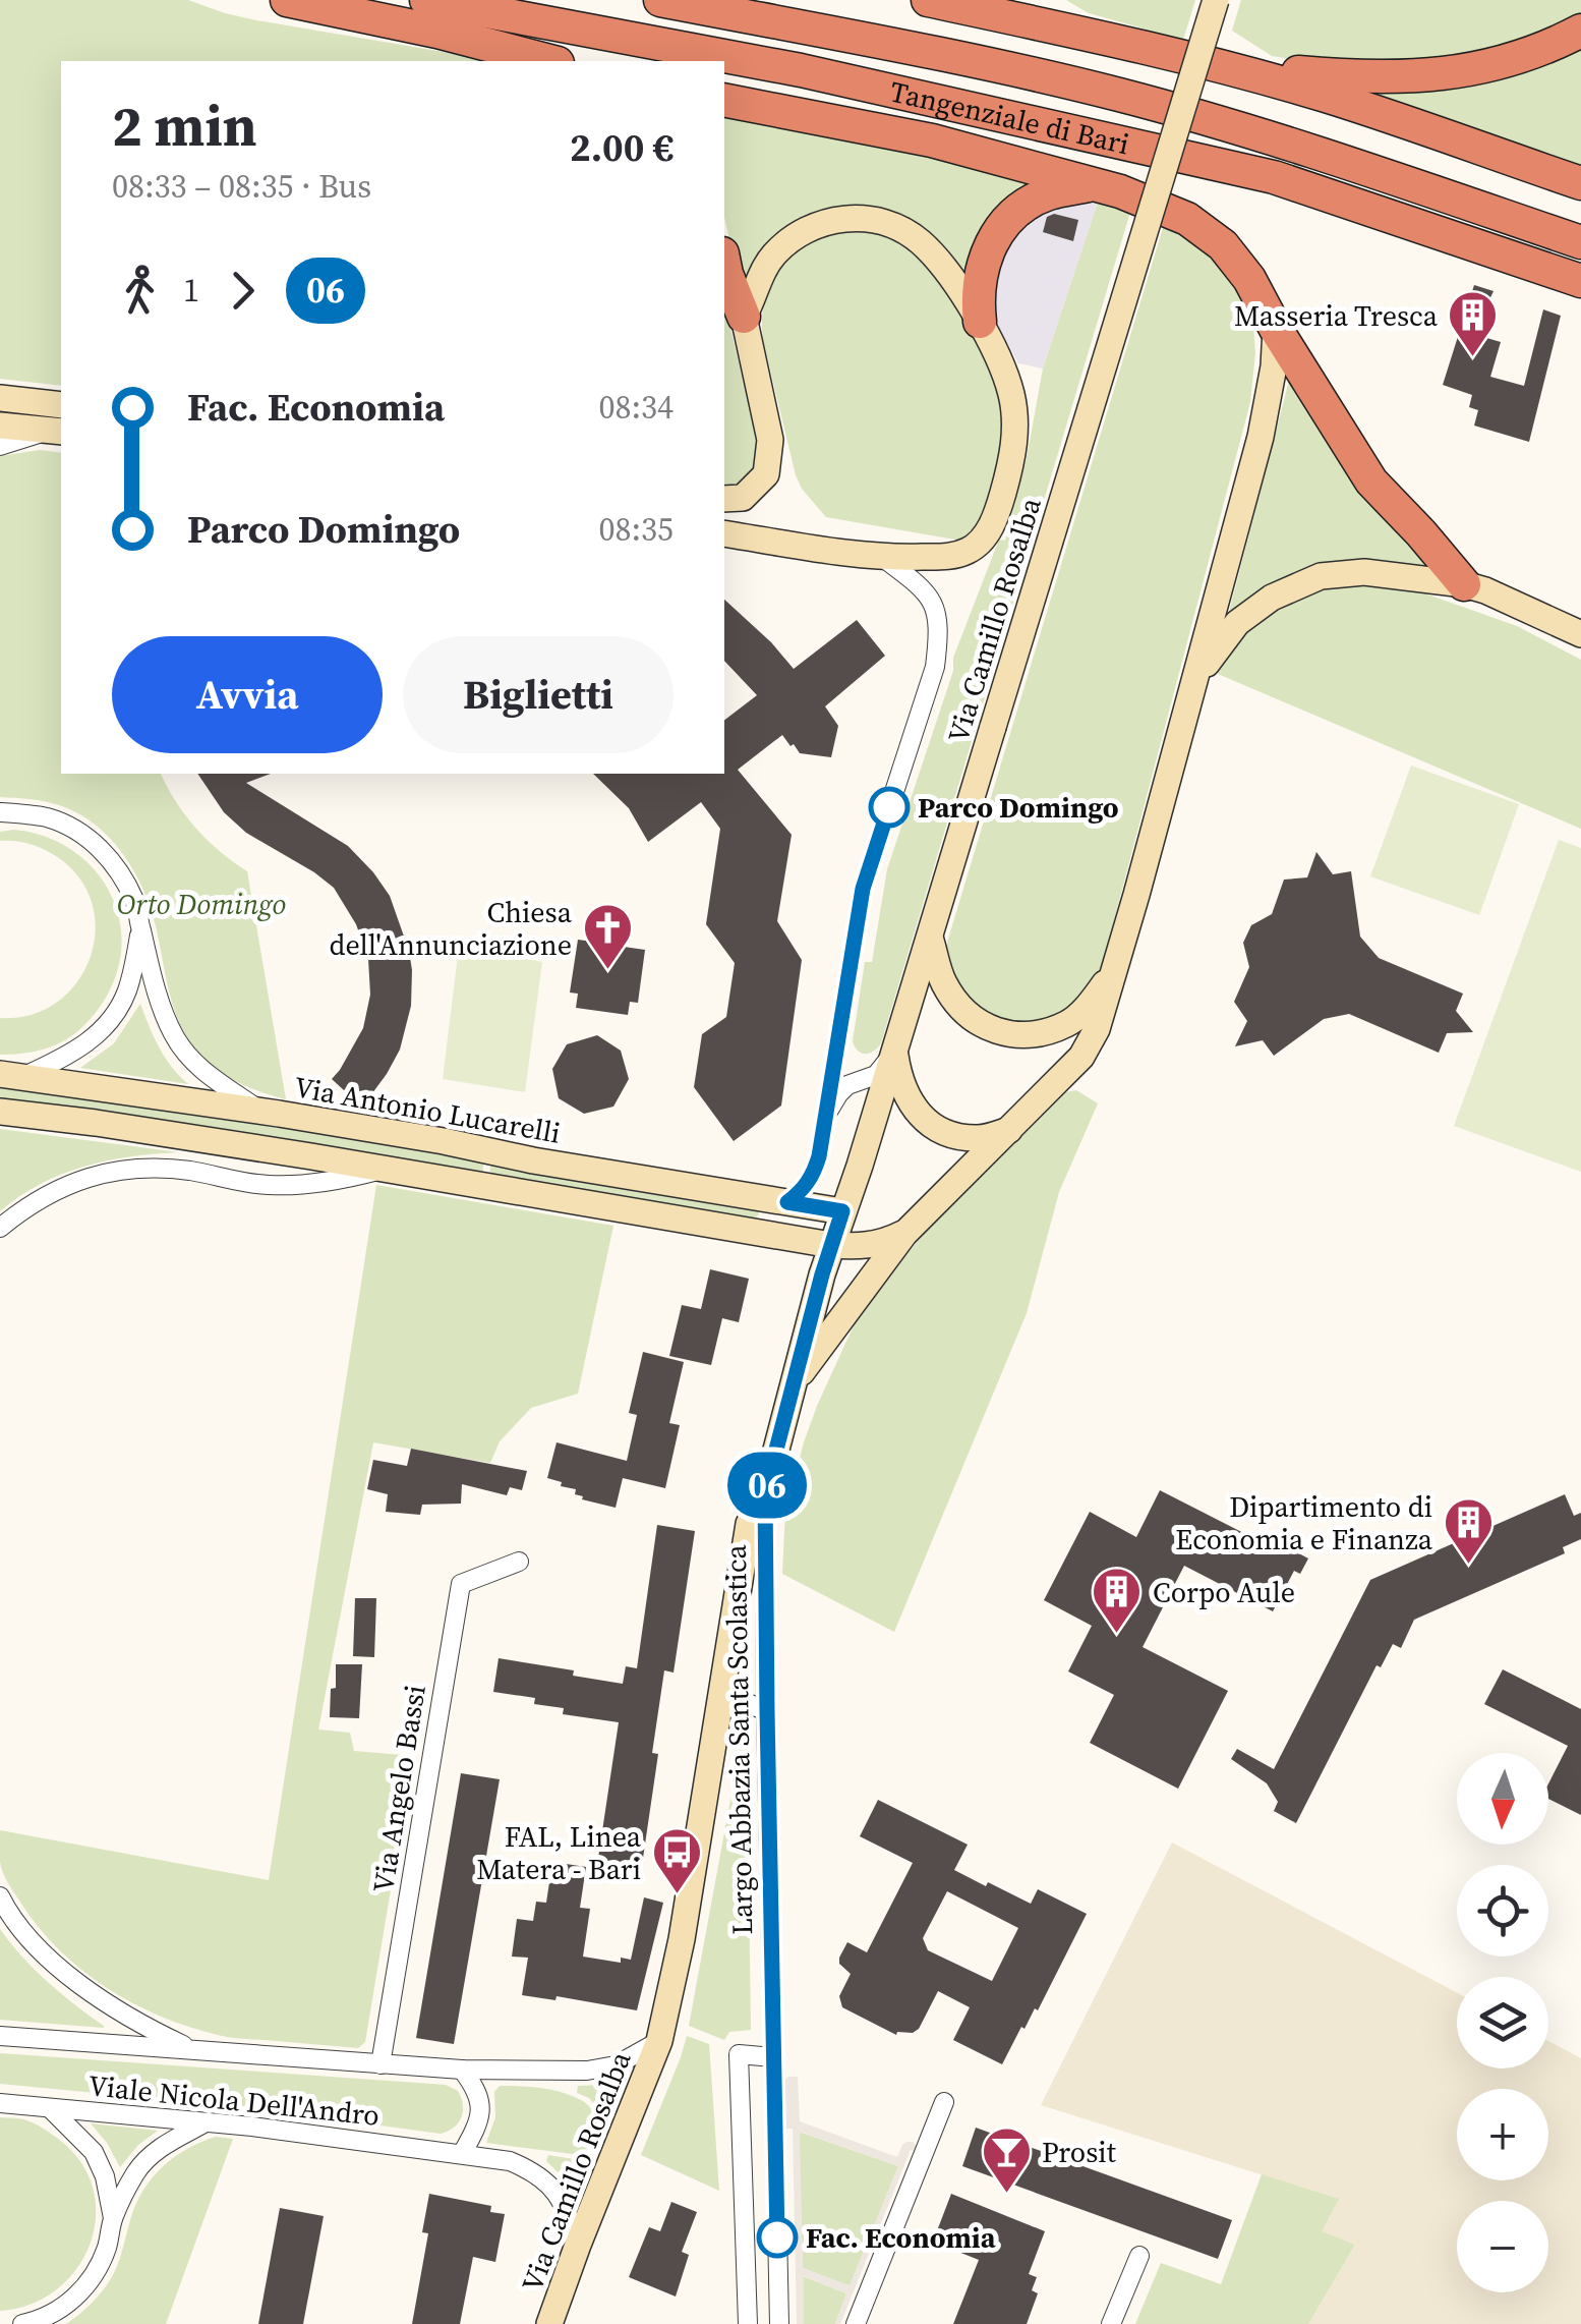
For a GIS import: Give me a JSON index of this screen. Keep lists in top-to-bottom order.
{
  "streets": {
    "highway": ["Tangenziale di Bari"],
    "street": [
      "Via Camillo Rosalba",
      "Via Antonio Lucarelli",
      "Largo Abbazia Santa Scolastica",
      "Via Angelo Bassi",
      "Viale Nicola Dell'Andro"
    ]
  },
  "crossings": [
    ["Via Camillo Rosalba", "Via Antonio Lucarelli"],
    ["Via Camillo Rosalba", "Largo Abbazia Santa Scolastica"],
    ["Via Camillo Rosalba", "Viale Nicola Dell'Andro"],
    ["Largo Abbazia Santa Scolastica", "Viale Nicola Dell'Andro"],
    ["Via Angelo Bassi", "Viale Nicola Dell'Andro"]
  ],
  "parks": ["Orto Domingo"],
  "places": {
    "building": ["Masseria Tresca", "Dipartimento di Economia e Finanza", "Corpo Aule"],
    "other": ["Parco Domingo", "Fac. Economia"],
    "church": ["Chiesa dell'Annunciazione"],
    "bus stop": ["FAL, Linea Matera - Bari"],
    "bar": ["Prosit"]
  },
  "lines": ["bus line 06"],
  "north": "bottom",
  "page": {
    "on_map": "06",
    "heading": ["2 min", "08:33 – 08:35 · Bus", "2.00 €"],
    "legs": ["1", "06"],
    "list": [
      {
        "name": "Fac. Economia",
        "value": "08:34"
      },
      {
        "name": "Parco Domingo",
        "value": "08:35"
      }
    ],
    "buttons": ["Avvia", "Biglietti"],
    "map_buttons": ["+", "−"]
  }
}
